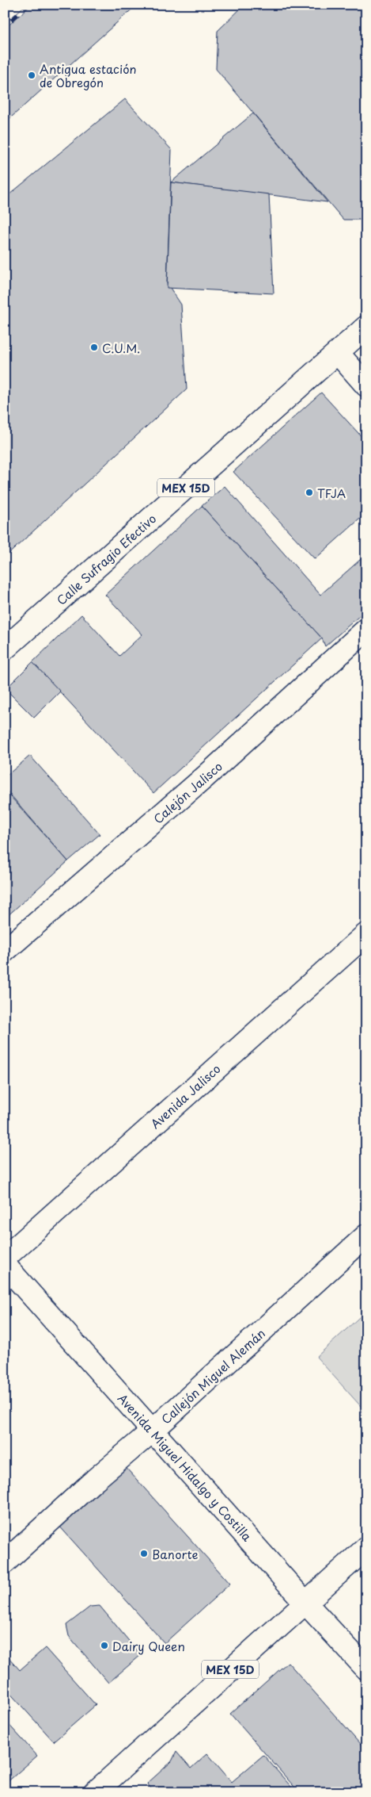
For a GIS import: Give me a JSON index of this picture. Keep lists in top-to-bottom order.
{
  "streets": {
    "main road": [
      "MEX 15D",
      "Calle Sufragio Efectivo",
      "Calejón Jalisco",
      "Avenida Jalisco",
      "Callejón Miguel Alemán",
      "Avenida Miguel Hidalgo y Costilla"
    ]
  },
  "crossings": [
    ["MEX 15D", "Avenida Miguel Hidalgo y Costilla"],
    ["Callejón Miguel Alemán", "Avenida Miguel Hidalgo y Costilla"]
  ],
  "places": [
    "Antigua estación de Obregón",
    "C.U.M.",
    "TFJA",
    "Banorte",
    "Dairy Queen"
  ]
}
